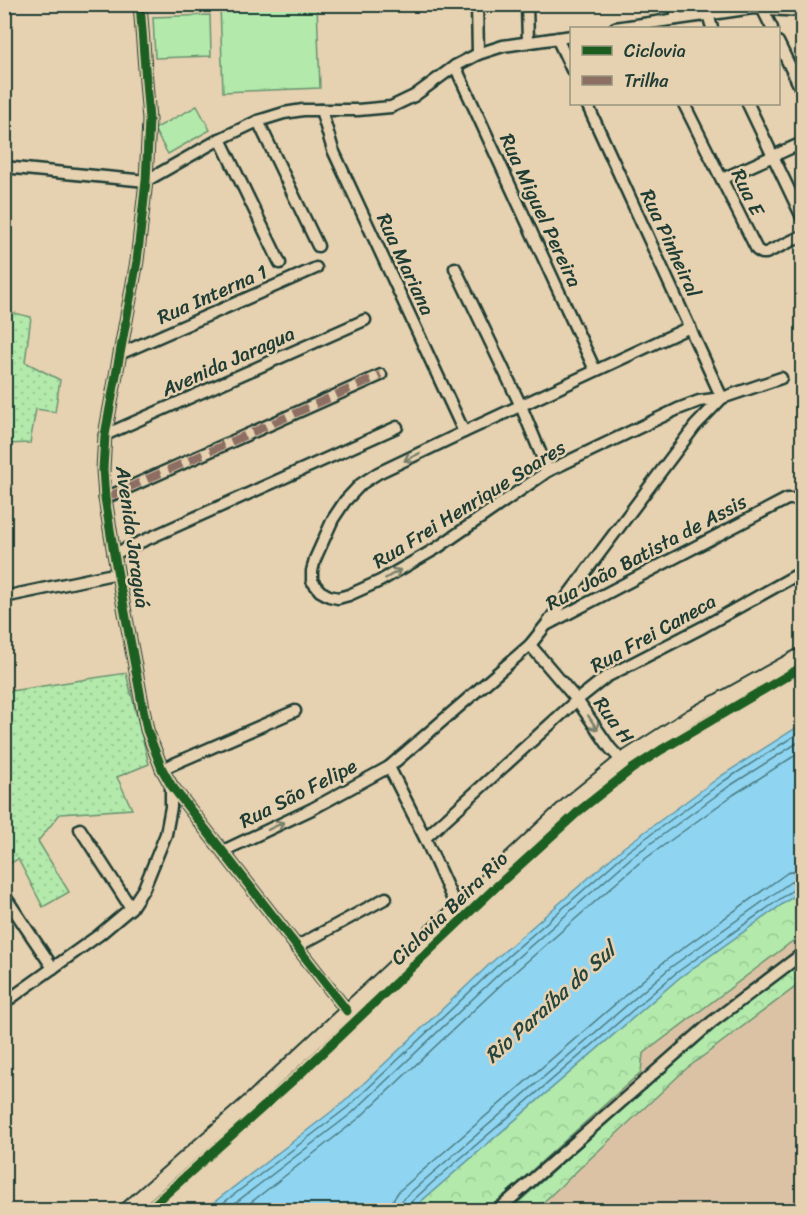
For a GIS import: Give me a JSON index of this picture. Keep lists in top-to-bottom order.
{
  "streets": {
    "street": [
      "Rua E",
      "Rua Miguel Pereira",
      "Rua Pinheiral",
      "Rua Mariana",
      "Rua Interna 1",
      "Avenida Jaragua",
      "Rua Frei Henrique Soares",
      "Avenida Jaraguá",
      "Rua João Batista de Assis",
      "Rua Frei Caneca",
      "Rua H",
      "Rua São Felipe"
    ],
    "cycle path": ["Ciclovia Beira Rio"]
  },
  "crossings": [
    ["Rua Miguel Pereira", "Rua Frei Henrique Soares"],
    ["Rua Pinheiral", "Rua Frei Henrique Soares"],
    ["Rua Mariana", "Rua Frei Henrique Soares"],
    ["Rua Interna 1", "Avenida Jaraguá"],
    ["Avenida Jaragua", "Avenida Jaraguá"],
    ["Avenida Jaraguá", "Rua São Felipe"],
    ["Rua João Batista de Assis", "Rua H"],
    ["Rua João Batista de Assis", "Rua São Felipe"],
    ["Rua Frei Caneca", "Rua H"]
  ],
  "one_way": ["Rua H", "Rua São Felipe"],
  "water": ["Rio Paraíba do Sul"],
  "legend": ["Ciclovia", "Trilha"]
}
